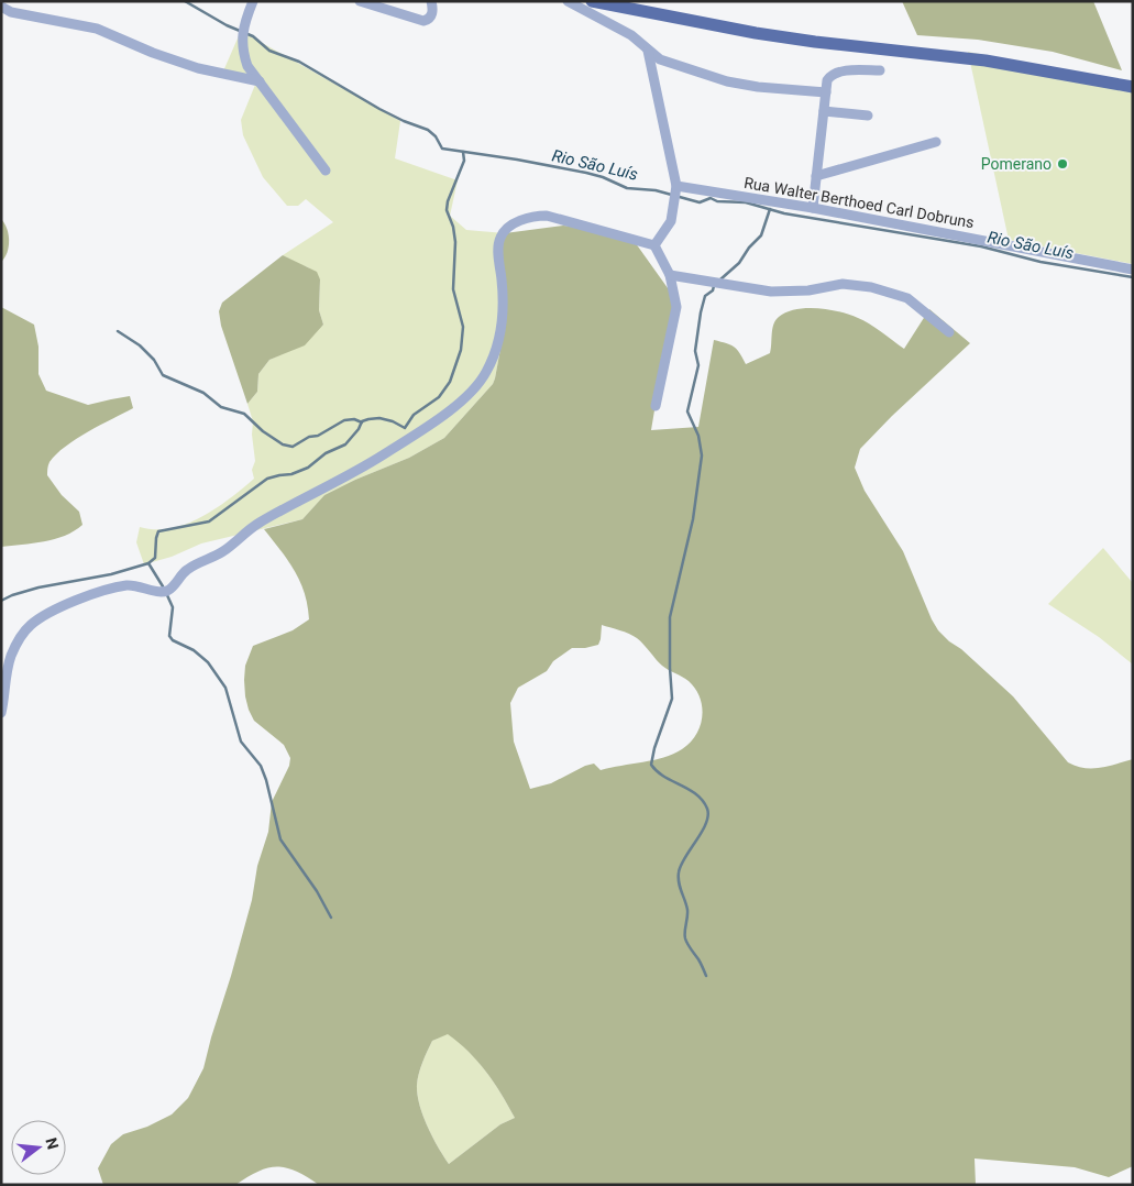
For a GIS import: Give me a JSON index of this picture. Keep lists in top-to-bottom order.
{
  "streets": {
    "street": ["Rua Walter Berthoed Carl Dobruns"]
  },
  "water": ["Rio São Luís"],
  "places": ["Pomerano"],
  "north": "right"
}
